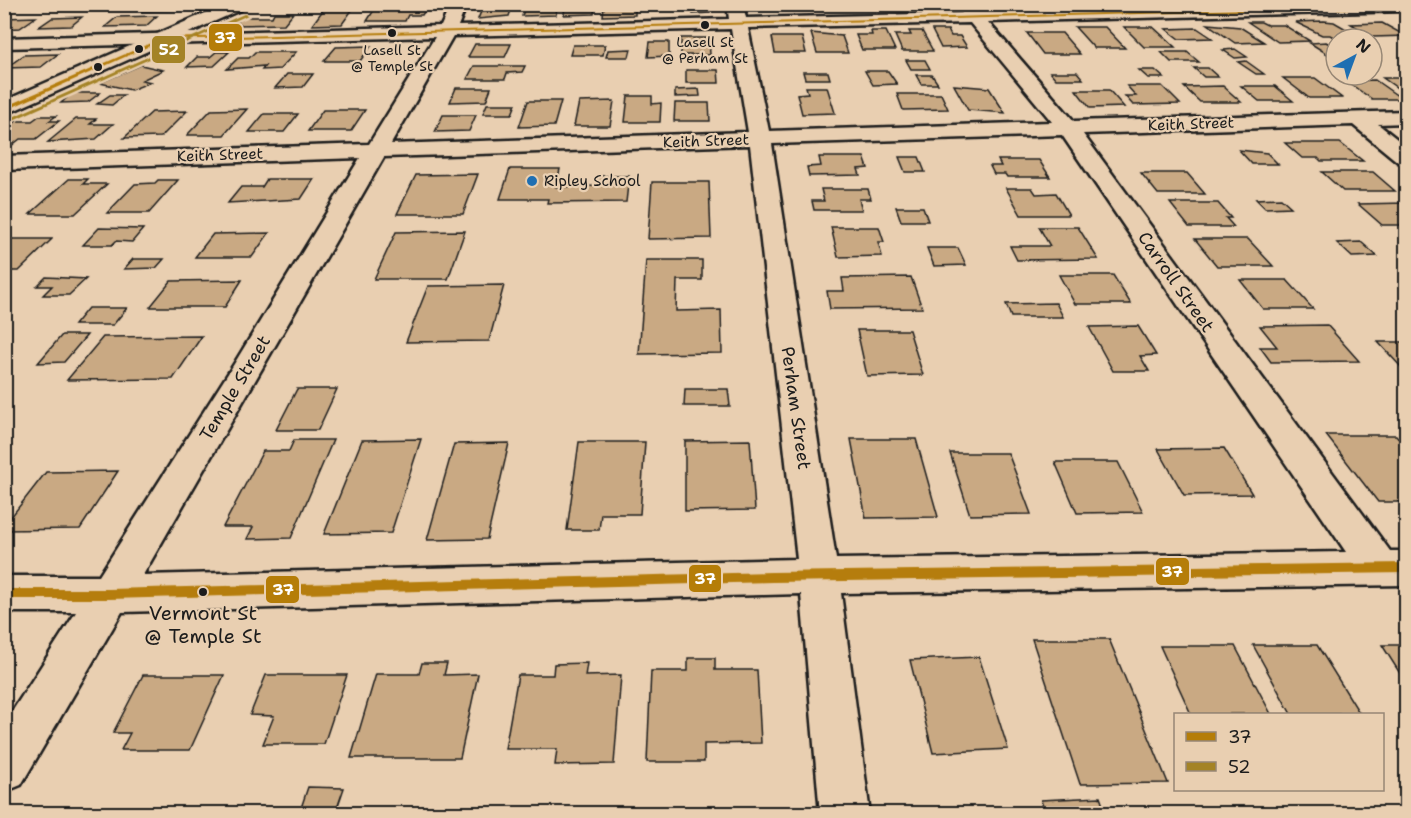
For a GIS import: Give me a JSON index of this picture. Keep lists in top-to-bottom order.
{
  "streets": {
    "street": [
      "Keith Street",
      "Carroll Street",
      "Temple Street",
      "Perham Street"
    ]
  },
  "crossings": [
    ["Keith Street", "Carroll Street"],
    ["Keith Street", "Temple Street"],
    ["Keith Street", "Perham Street"]
  ],
  "places": [
    "Lasell St @ Perham St",
    "Lasell St @ Temple St",
    "Ripley School",
    "Vermont St @ Temple St"
  ],
  "lines": ["transit line 37", "transit line 52"],
  "legend": ["37", "52"],
  "north": "top right"
}
